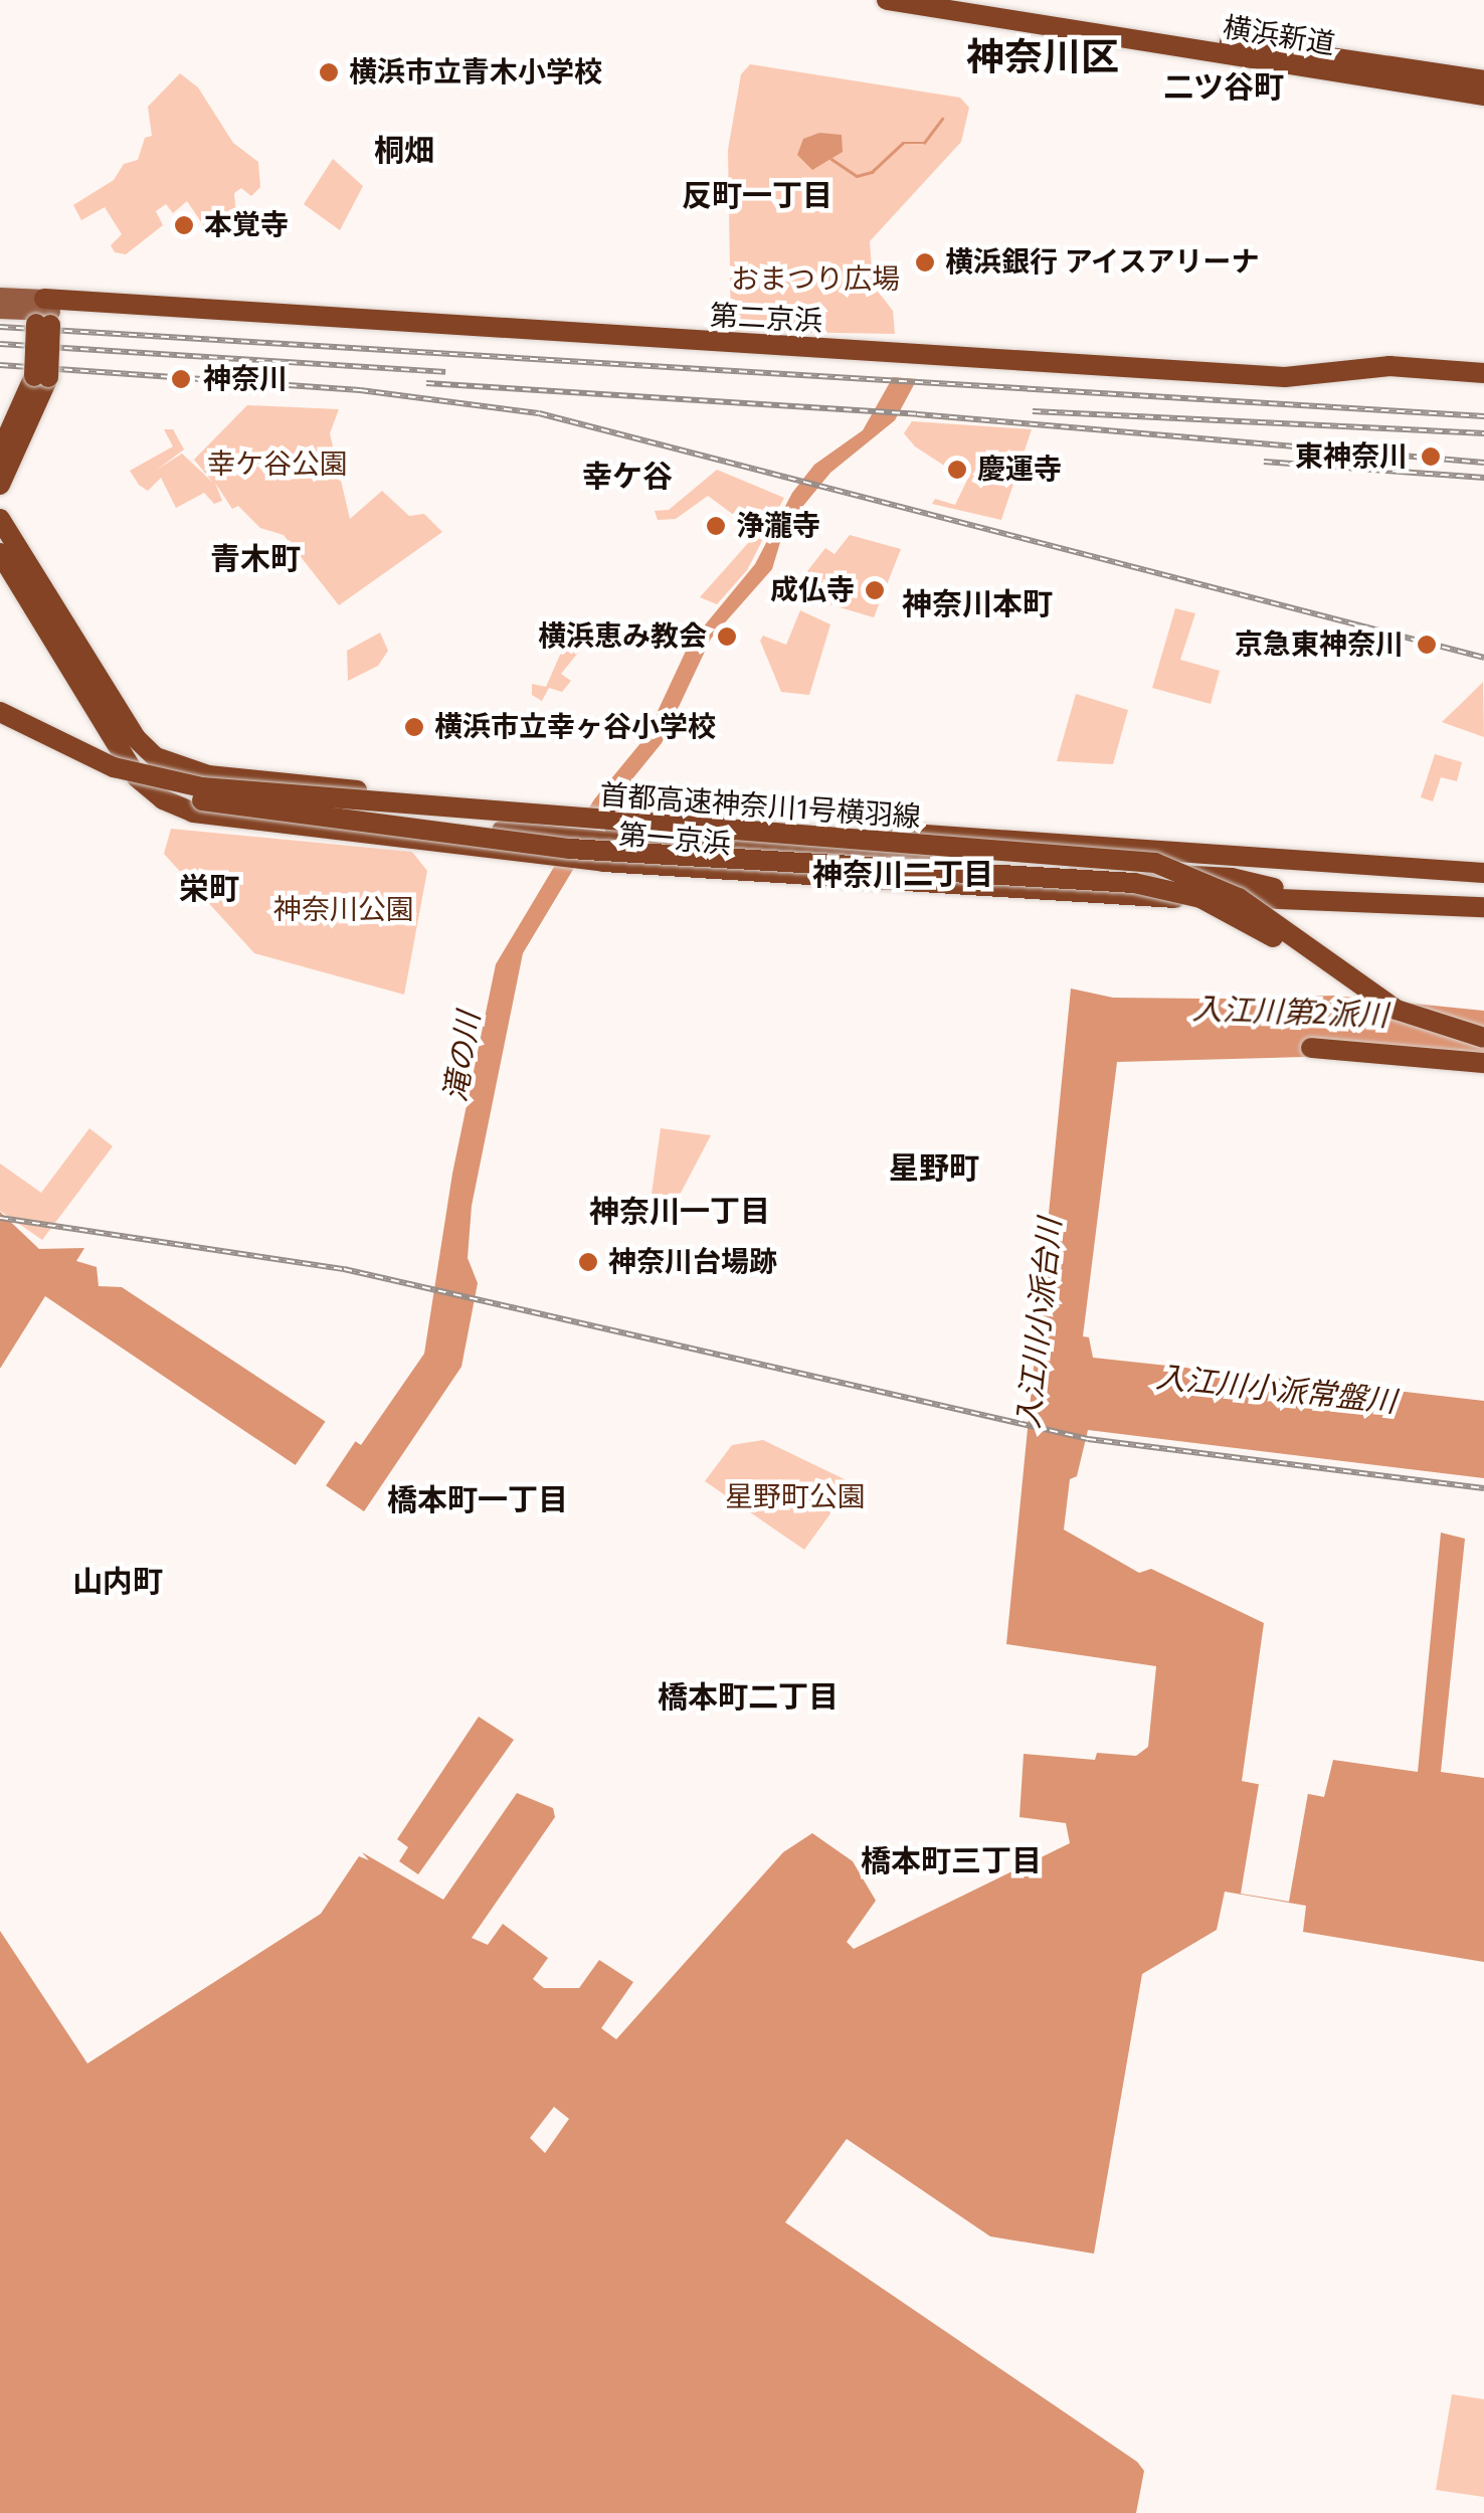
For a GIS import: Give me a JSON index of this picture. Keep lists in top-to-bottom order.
{
  "streets": {
    "highway": [
      "横浜新道",
      "第二京浜",
      "首都高速神奈川1号横羽線",
      "第一京浜"
    ]
  },
  "crossings": [
    ["首都高速神奈川1号横羽線", "第一京浜"]
  ],
  "districts": [
    "神奈川区",
    "二ツ谷町",
    "桐畑",
    "反町一丁目",
    "幸ケ谷",
    "青木町",
    "神奈川本町",
    "神奈川二丁目",
    "栄町",
    "星野町",
    "神奈川一丁目",
    "橋本町一丁目",
    "山内町",
    "橋本町二丁目",
    "橋本町三丁目"
  ],
  "water": [
    "入江川第2派川",
    "滝の川",
    "入江川小派台川",
    "入江川小派常盤川"
  ],
  "parks": [
    "おまつり広場",
    "幸ケ谷公園",
    "神奈川公園",
    "星野町公園"
  ],
  "places": [
    "横浜市立青木小学校",
    "本覚寺",
    "横浜銀行 アイスアリーナ",
    "神奈川",
    "東神奈川",
    "慶運寺",
    "浄瀧寺",
    "成仏寺",
    "横浜恵み教会",
    "京急東神奈川",
    "横浜市立幸ヶ谷小学校",
    "神奈川台場跡"
  ]
}
